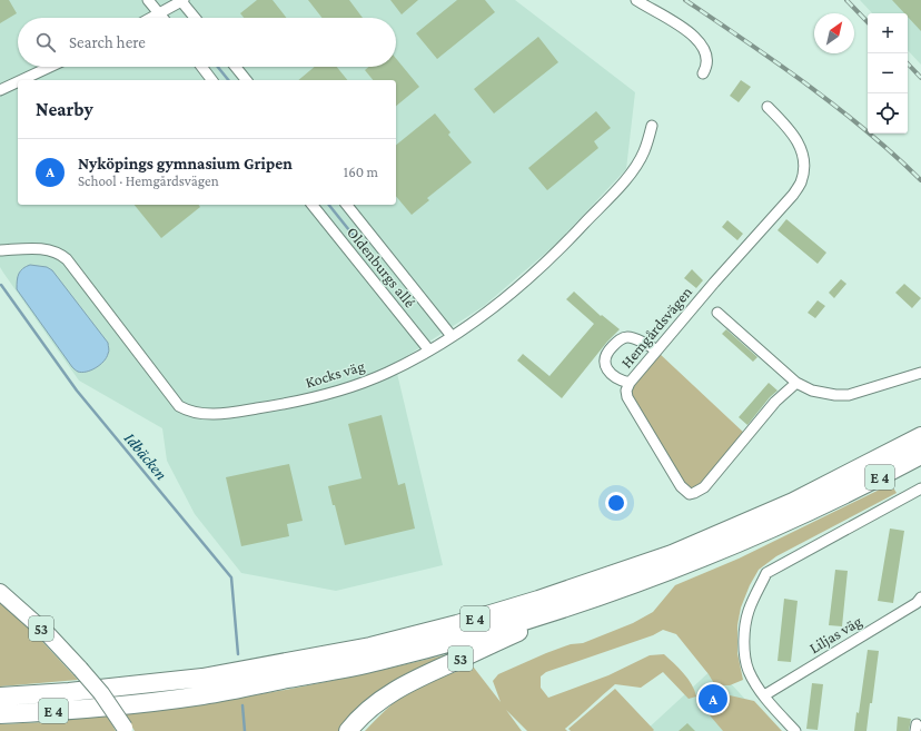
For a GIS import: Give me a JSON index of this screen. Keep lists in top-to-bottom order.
{
  "streets": {
    "highway": ["E 4", "53"],
    "street": [
      "Oldenburgs allé",
      "Hemgårdsvägen",
      "Kocks väg",
      "Liljas väg"
    ]
  },
  "crossings": [
    ["Oldenburgs allé", "Kocks väg"],
    ["E 4", "53"]
  ],
  "water": ["Idbäcken"],
  "north": "top right",
  "page": {
    "map_buttons": ["+", "−"],
    "search": "Search here",
    "heading": "Nearby",
    "list": [
      {
        "mark": "A",
        "name": "Nyköpings gymnasium Gripen",
        "note": "School · Hemgårdsvägen",
        "value": "160 m"
      }
    ],
    "pins": "A"
  }
}
